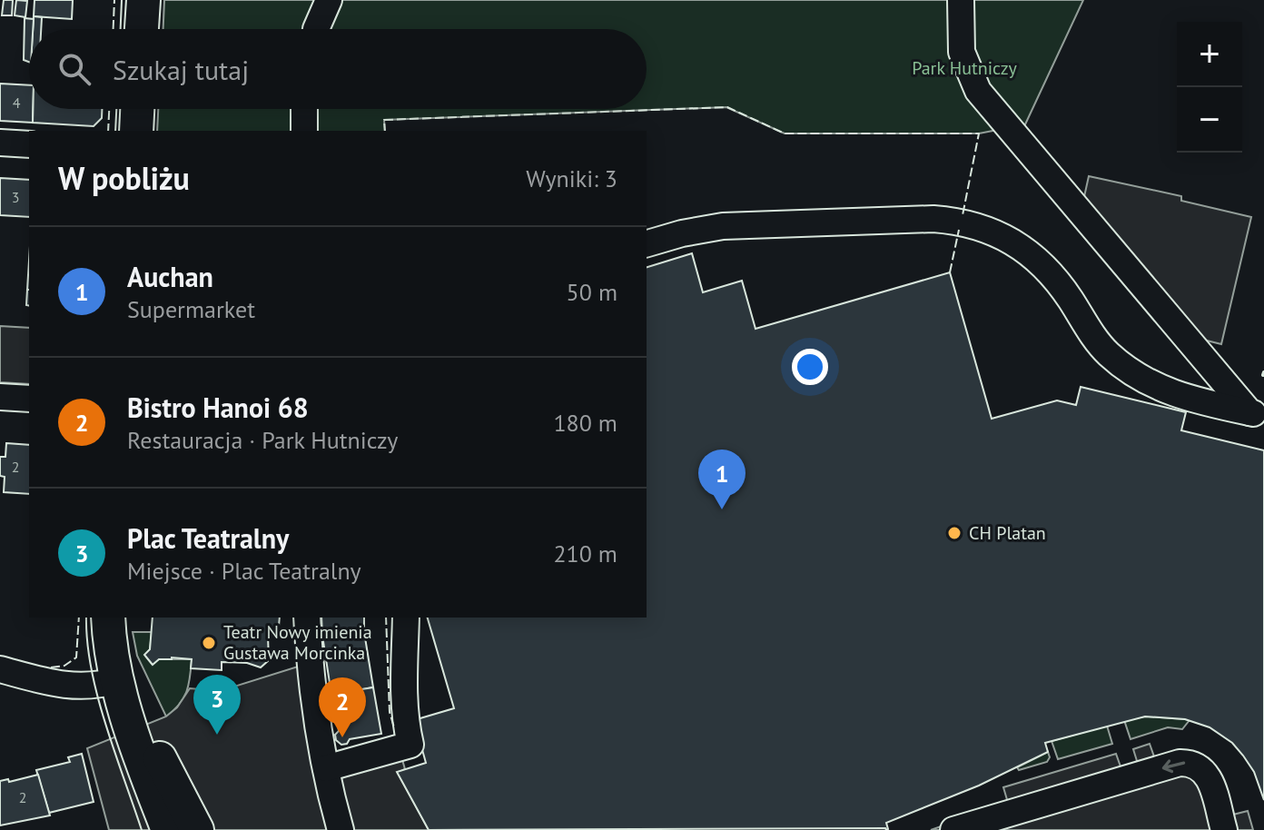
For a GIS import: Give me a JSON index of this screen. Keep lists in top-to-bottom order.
{
  "parks": ["Park Hutniczy"],
  "places": ["CH Platan", "Teatr Nowy imienia Gustawa Morcinka"],
  "house_numbers": [
    "4",
    "3",
    "2",
    "2"
  ],
  "page": {
    "map_buttons": ["+", "−"],
    "search": "Szukaj tutaj",
    "heading": ["W pobliżu", "Wyniki: 3"],
    "list": [
      {
        "mark": "1",
        "name": "Auchan",
        "note": "Supermarket",
        "value": "50 m"
      },
      {
        "mark": "2",
        "name": "Bistro Hanoi 68",
        "note": "Restauracja · Park Hutniczy",
        "value": "180 m"
      },
      {
        "mark": "3",
        "name": "Plac Teatralny",
        "note": "Miejsce · Plac Teatralny",
        "value": "210 m"
      }
    ],
    "pins": ["1", "3", "2"]
  }
}
